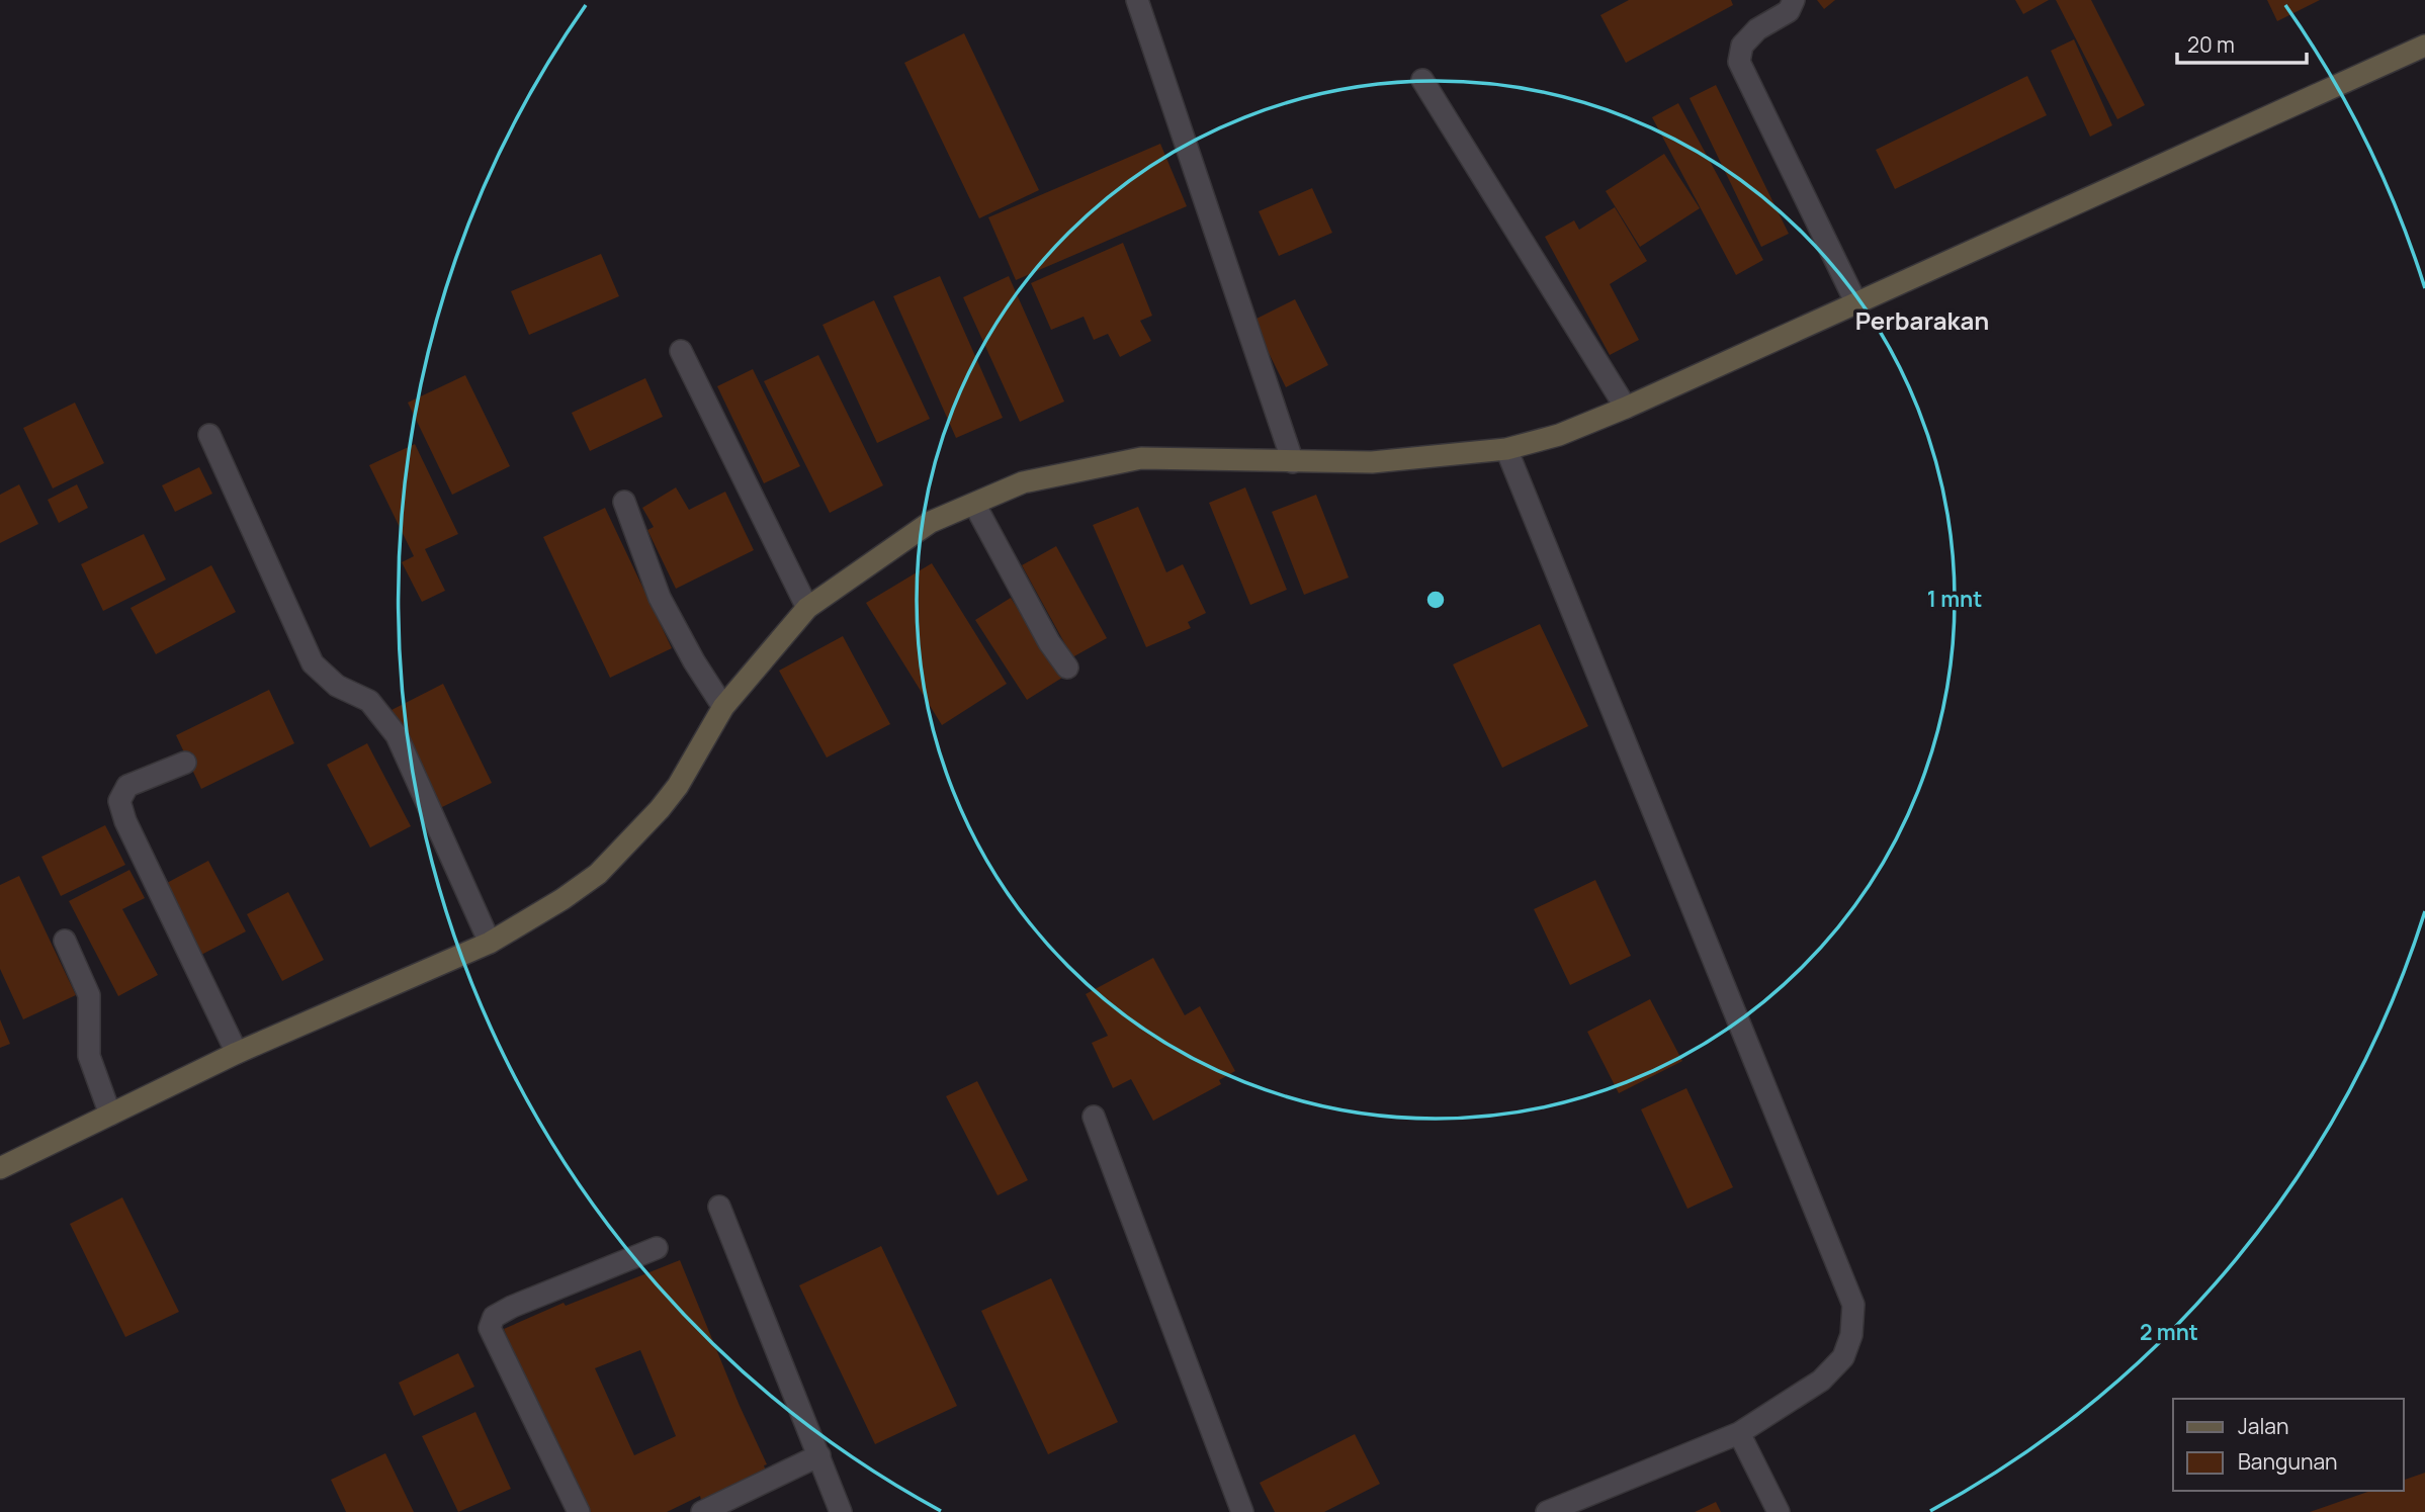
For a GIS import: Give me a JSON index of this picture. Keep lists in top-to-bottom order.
{
  "districts": ["Perbarakan"],
  "legend": ["Jalan", "Bangunan"],
  "scale_bar": "20 m",
  "rings": ["1 mnt", "2 mnt"]
}
